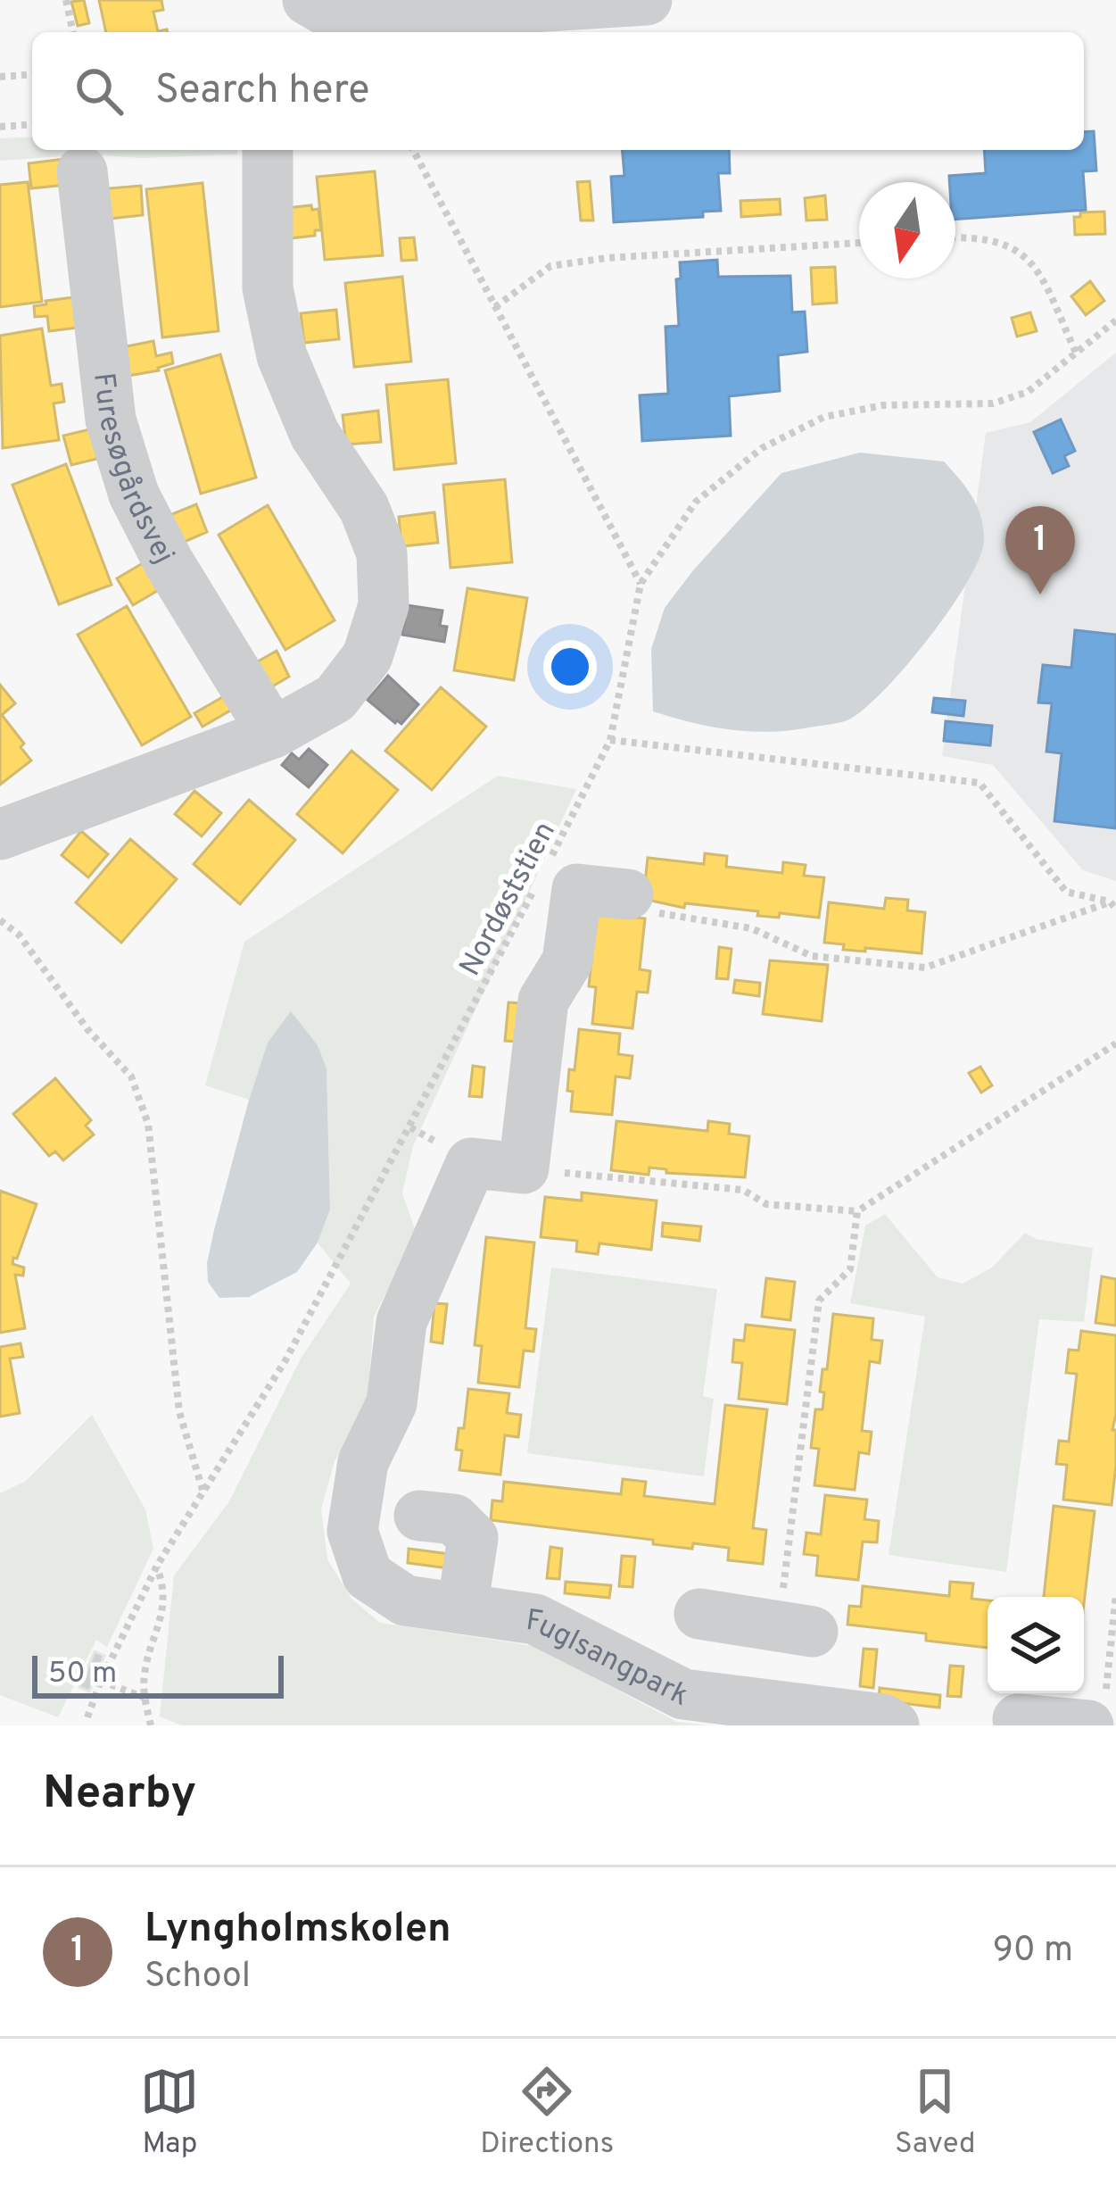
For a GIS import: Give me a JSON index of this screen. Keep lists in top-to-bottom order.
{
  "streets": {
    "street": ["Furesøgårdsvej", "Fuglsangpark"],
    "path": ["Nordøststien"]
  },
  "scale_bar": "50 m",
  "north": "bottom",
  "page": {
    "search": "Search here",
    "pins": "1",
    "scale": "50 m",
    "heading": "Nearby",
    "list": [
      {
        "mark": "1",
        "name": "Lyngholmskolen",
        "note": "School",
        "value": "90 m"
      }
    ],
    "nav": ["Map", "Directions", "Saved"]
  }
}
